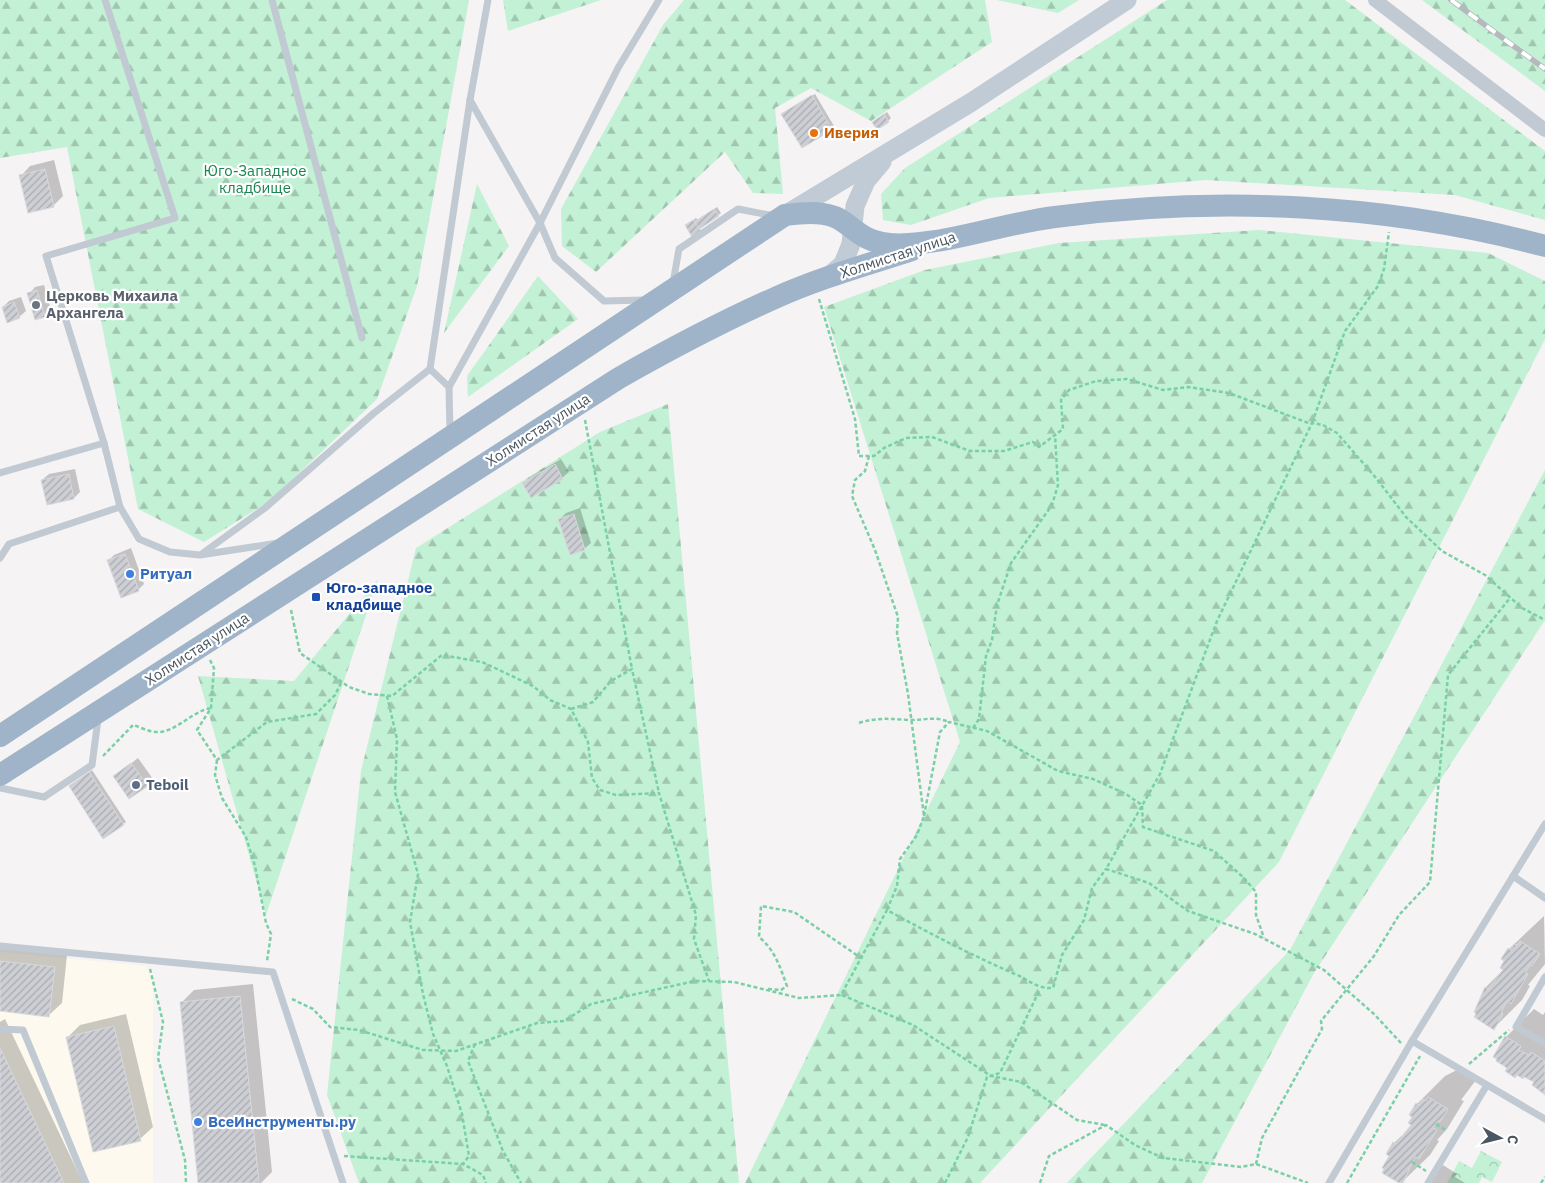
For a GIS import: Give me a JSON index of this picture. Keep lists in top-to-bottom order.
{
  "streets": {
    "highway": ["Холмистая улица"]
  },
  "parks": ["Юго-Западное кладбище"],
  "places": {
    "other": [
      "Иверия",
      "Церковь Михаила Архангела",
      "Ритуал",
      "Teboil",
      "ВсеИнструменты.ру"
    ],
    "transit": ["Юго-западное кладбище"]
  },
  "north": "right"
}
